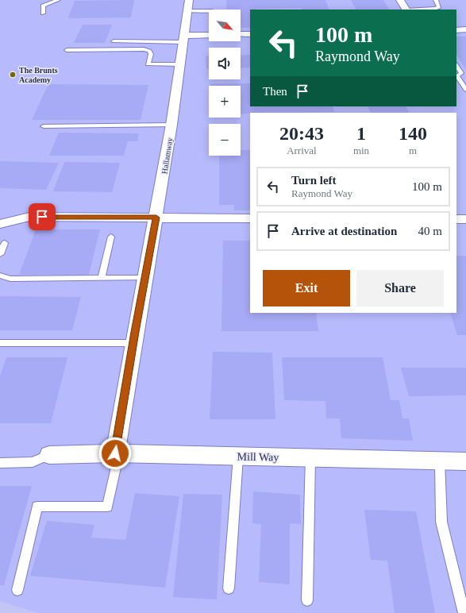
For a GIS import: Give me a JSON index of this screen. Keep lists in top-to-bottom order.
{
  "streets": {
    "street": ["Hallamway", "Mill Way"]
  },
  "crossings": [
    ["Hallamway", "Mill Way"]
  ],
  "places": ["The Brunts Academy"],
  "north": "bottom right",
  "page": {
    "map_buttons": ["+", "−"],
    "turn": ["100 m", "Raymond Way"],
    "then": "Then",
    "eta": [
      "20:43",
      "Arrival",
      "1",
      "min",
      "140",
      "m"
    ],
    "list": [
      {
        "name": "Turn left",
        "note": "Raymond Way",
        "value": "100 m"
      },
      {
        "name": "Arrive at destination",
        "value": "40 m"
      }
    ],
    "buttons": ["Exit", "Share"]
  }
}
